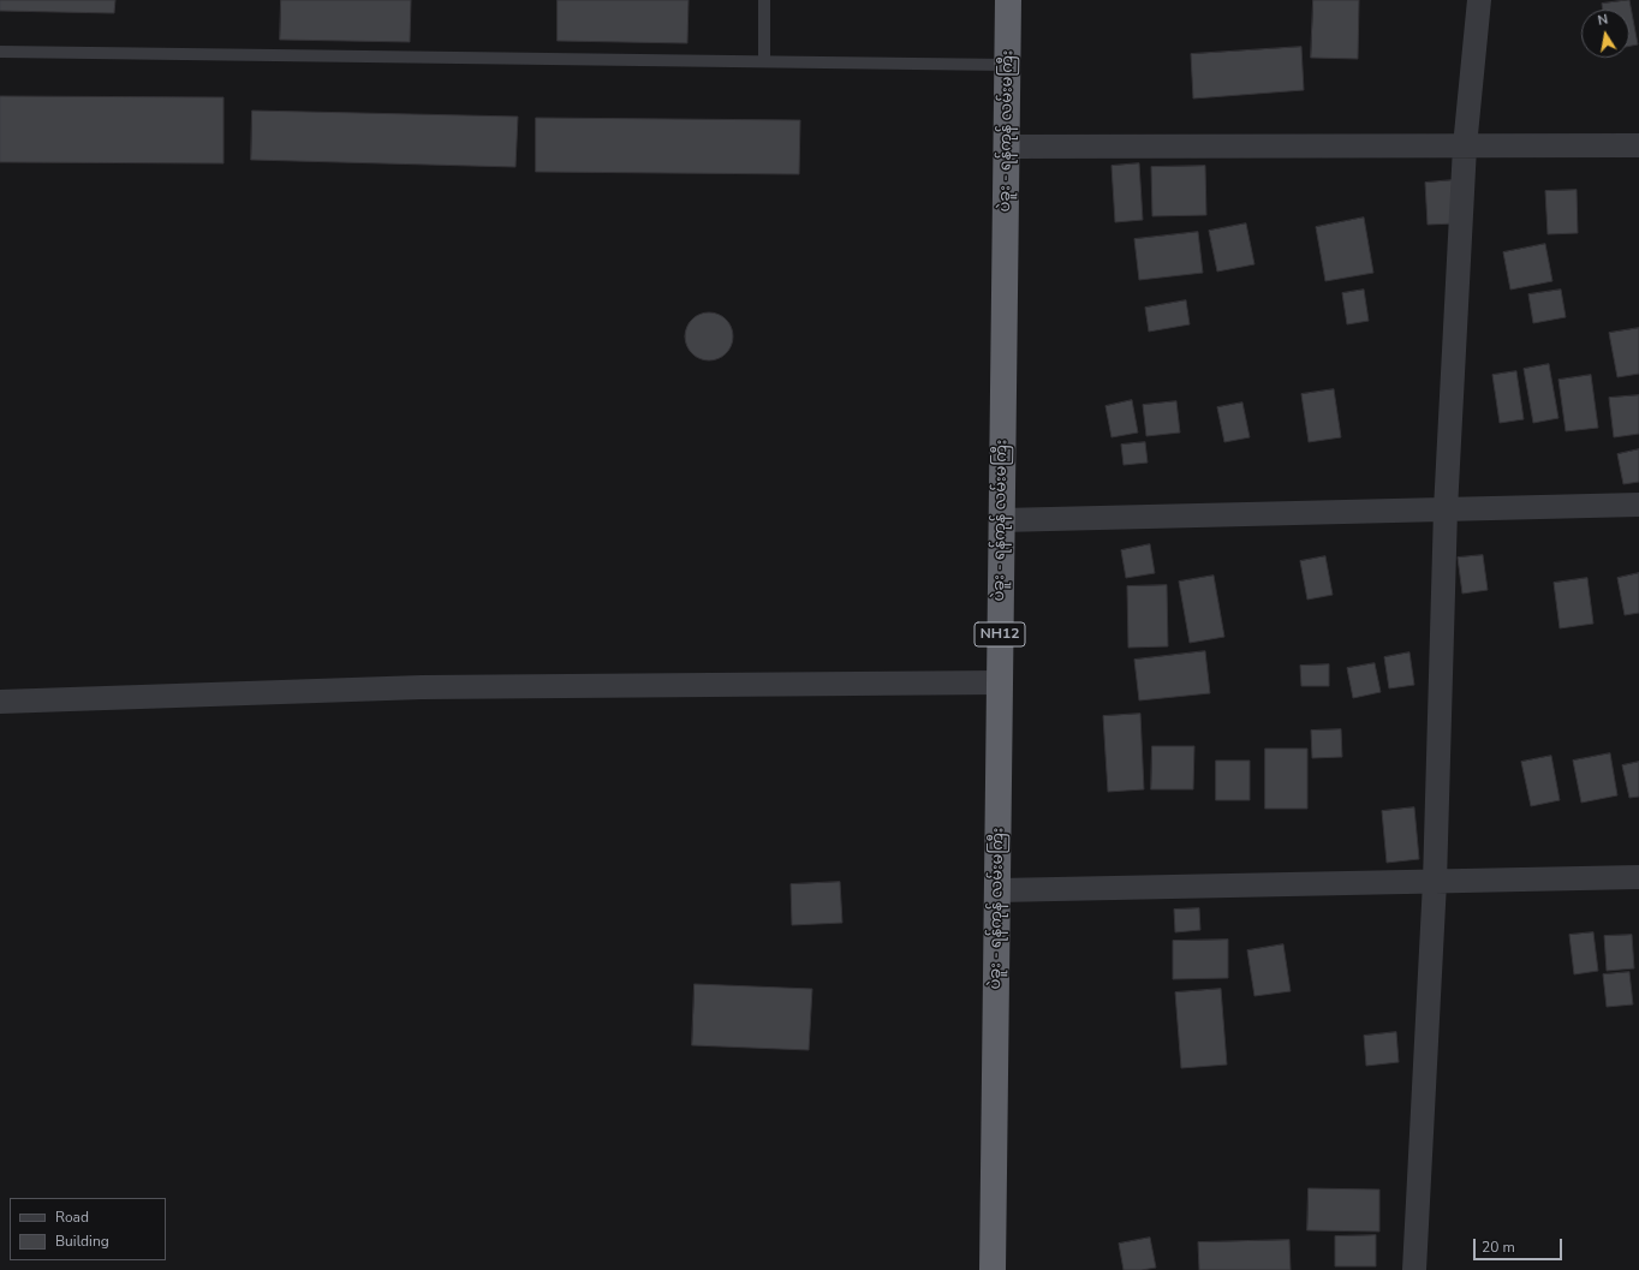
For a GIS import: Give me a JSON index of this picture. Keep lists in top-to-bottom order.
{
  "streets": {
    "highway": ["ပဲခူး - ရန်ကုန် လမ်းမကြီး", "NH12"]
  },
  "legend": ["Road", "Building"],
  "scale_bar": "20 m",
  "north": "top"
}
